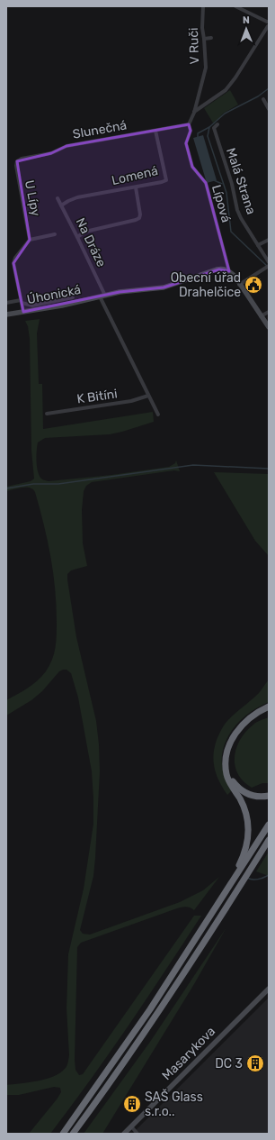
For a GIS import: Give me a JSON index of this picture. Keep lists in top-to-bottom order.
{
  "streets": {
    "main road": ["Úhonická", "Masarykova"],
    "street": [
      "V Ruči",
      "Slunečná",
      "Lomená",
      "Malá Strana",
      "U Lípy",
      "Lípová",
      "Na Dráze",
      "K Bitíni"
    ]
  },
  "crossings": [
    ["V Ruči", "Slunečná"],
    ["V Ruči", "Lípová"],
    ["Slunečná", "Lomená"],
    ["Slunečná", "U Lípy"],
    ["Slunečná", "Lípová"],
    ["Lomená", "Na Dráze"],
    ["Lípová", "Úhonická"],
    ["Na Dráze", "Úhonická"],
    ["Na Dráze", "K Bitíni"]
  ],
  "places": {
    "public building": ["Obecní úřad Drahelčice"],
    "building": ["DC 3", "SAŠ Glass s.r.o.."]
  },
  "north": "top"
}
